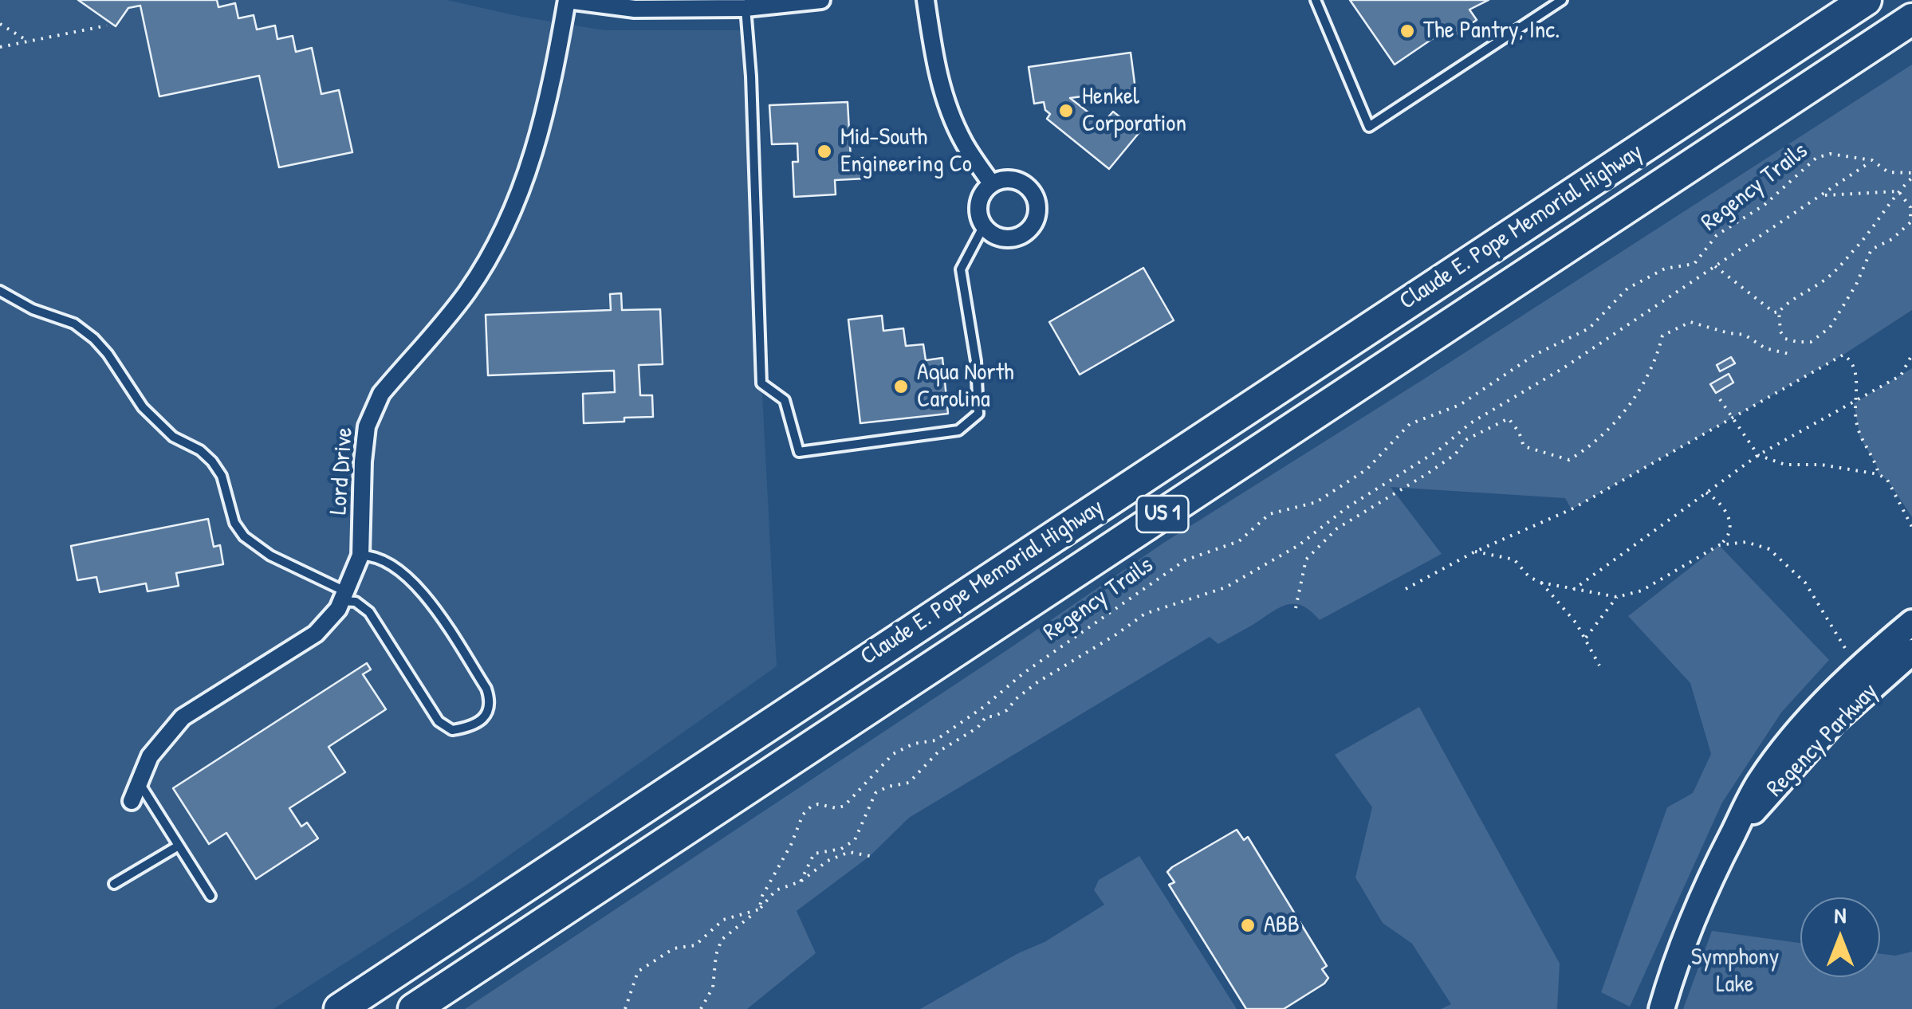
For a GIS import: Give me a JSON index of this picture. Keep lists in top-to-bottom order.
{
  "streets": {
    "highway": ["Claude E. Pope Memorial Highway", "US 1"],
    "street": ["Lord Drive", "Regency Parkway"],
    "path": ["Regency Trails"]
  },
  "parks": ["Symphony Lake"],
  "places": [
    "The Pantry, Inc.",
    "Henkel Corporation",
    "Mid-South Engineering Co",
    "Aqua North Carolina",
    "ABB"
  ],
  "north": "top"
}
